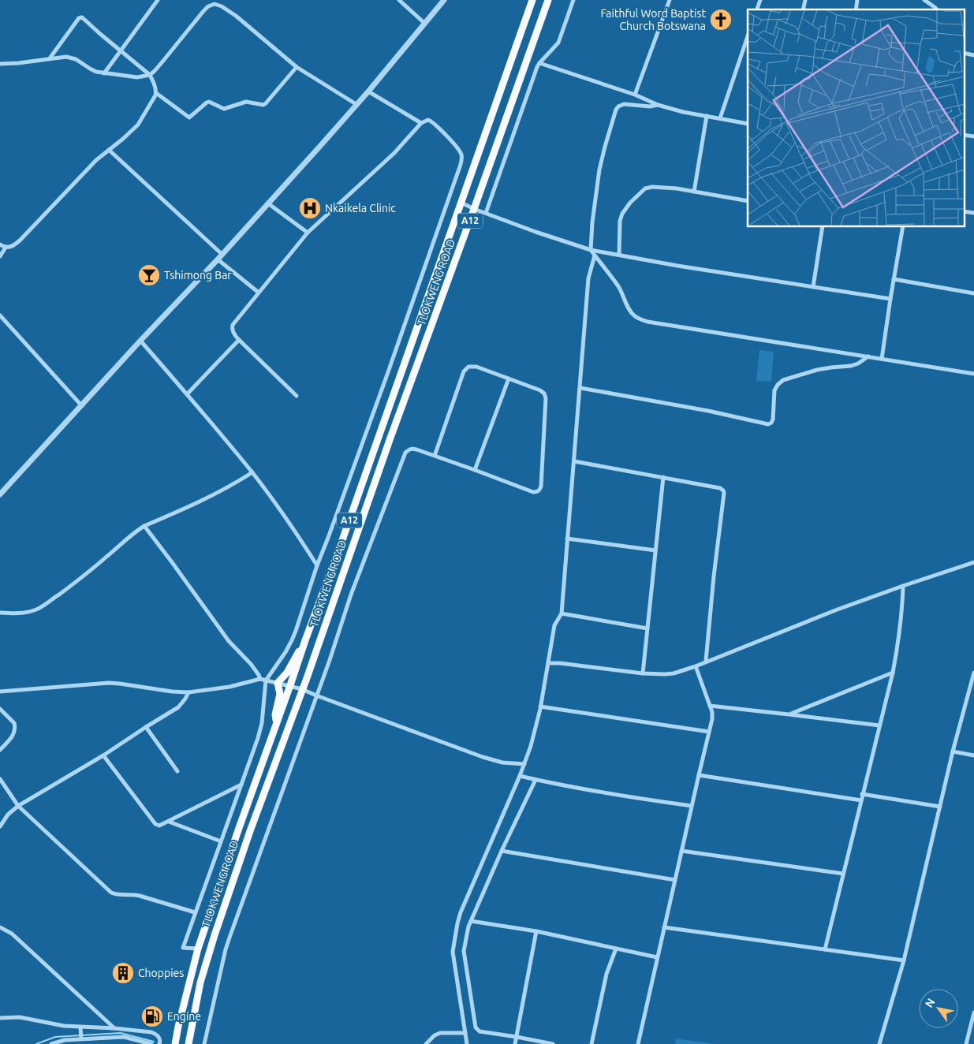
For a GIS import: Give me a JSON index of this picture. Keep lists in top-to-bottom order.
{
  "streets": {
    "main road": ["A12", "TLOKWENG ROAD"]
  },
  "places": {
    "church": ["Faithful Word Baptist Church Botswana"],
    "hospital": ["Nkaikela Clinic"],
    "bar": ["Tshimong Bar"],
    "building": ["Choppies"],
    "fuel station": ["Engine"]
  },
  "north": "top left"
}
